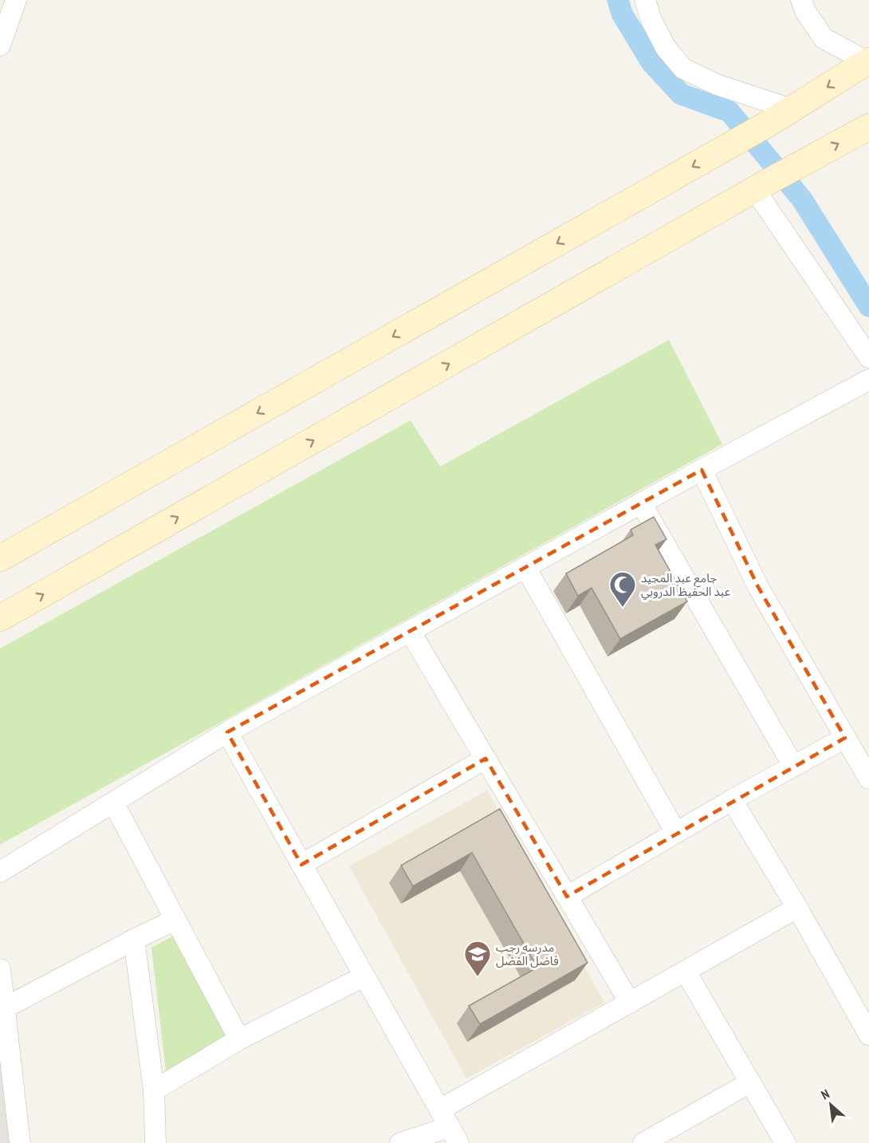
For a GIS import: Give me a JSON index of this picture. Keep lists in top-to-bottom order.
{
  "places": {
    "mosque": ["جامع عبد المجيد عبد الحفيظ الدروبي"],
    "school or university": ["مدرسه رجب فاضل الفضل"]
  },
  "north": "top left"
}
